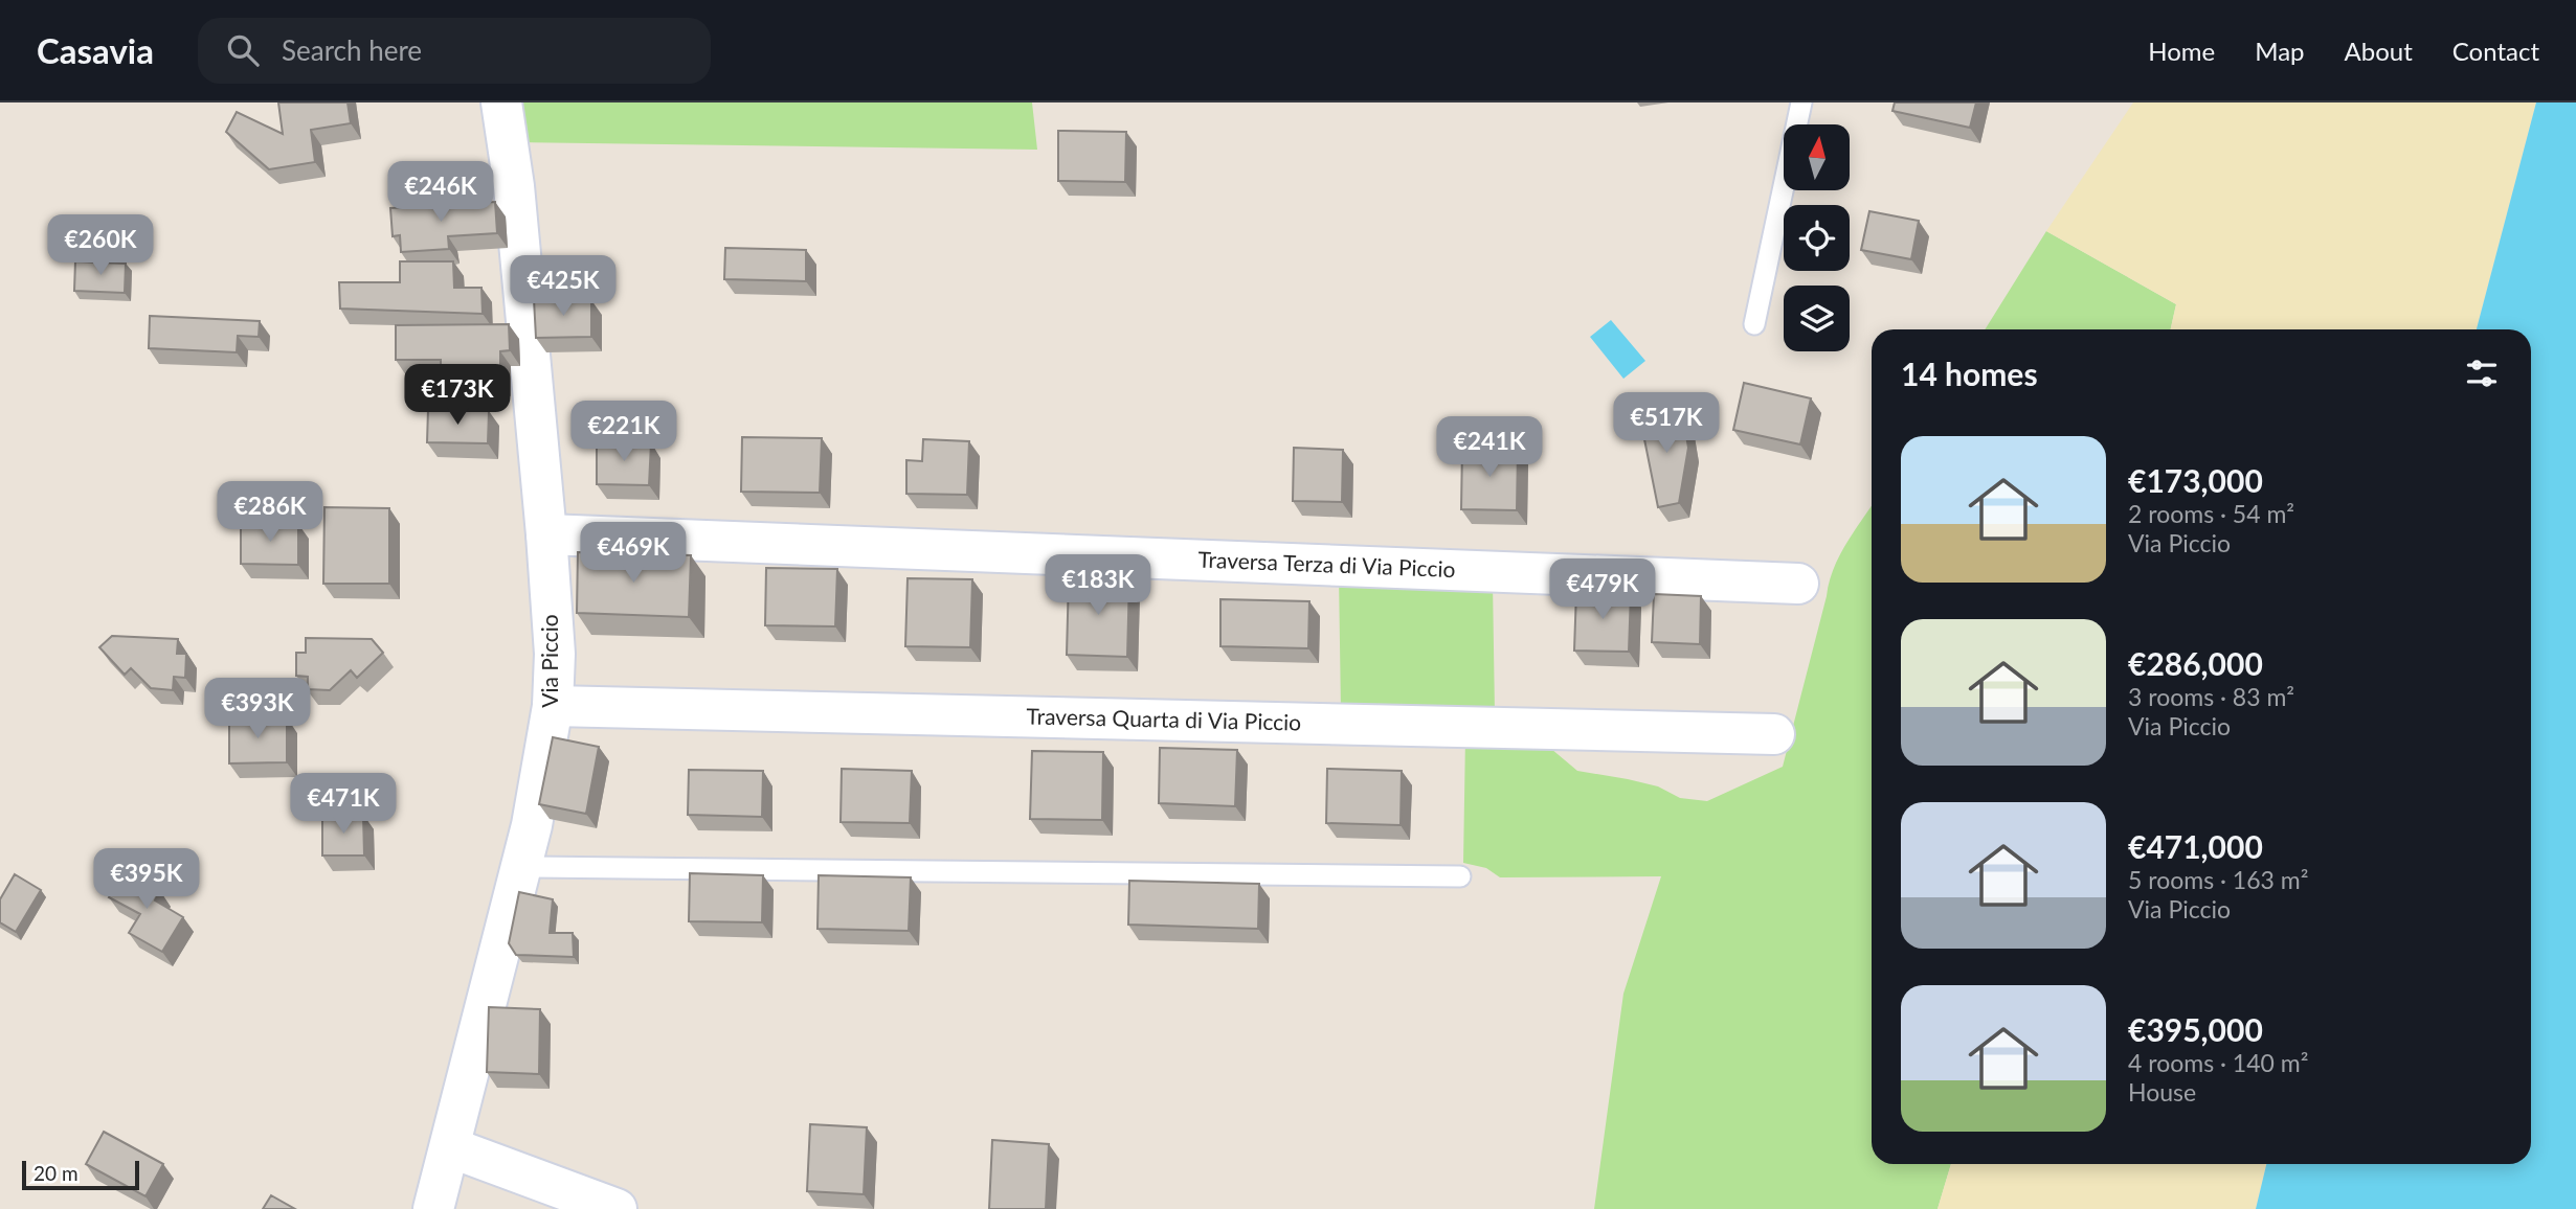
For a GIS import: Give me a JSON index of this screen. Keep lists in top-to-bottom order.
{
  "streets": {
    "street": ["Traversa Terza di Via Piccio", "Via Piccio", "Traversa Quarta di Via Piccio"]
  },
  "crossings": [
    ["Traversa Terza di Via Piccio", "Via Piccio"],
    ["Via Piccio", "Traversa Quarta di Via Piccio"]
  ],
  "scale_bar": "20 m",
  "north": "top",
  "page": {
    "header": "Casavia",
    "search": "Search here",
    "nav": [
      "Home",
      "Map",
      "About",
      "Contact"
    ],
    "price": [
      "€246K",
      "€260K",
      "€425K",
      "€173K",
      "€517K",
      "€221K",
      "€241K",
      "€286K",
      "€469K",
      "€183K",
      "€479K",
      "€393K",
      "€471K",
      "€395K"
    ],
    "heading": "14 homes",
    "list": [
      {
        "name": "€173,000",
        "note": "2 rooms · 54 m² · Via Piccio"
      },
      {
        "name": "€286,000",
        "note": "3 rooms · 83 m² · Via Piccio"
      },
      {
        "name": "€471,000",
        "note": "5 rooms · 163 m² · Via Piccio"
      },
      {
        "name": "€395,000",
        "note": "4 rooms · 140 m² · House"
      }
    ],
    "scale": "20 m"
  }
}
